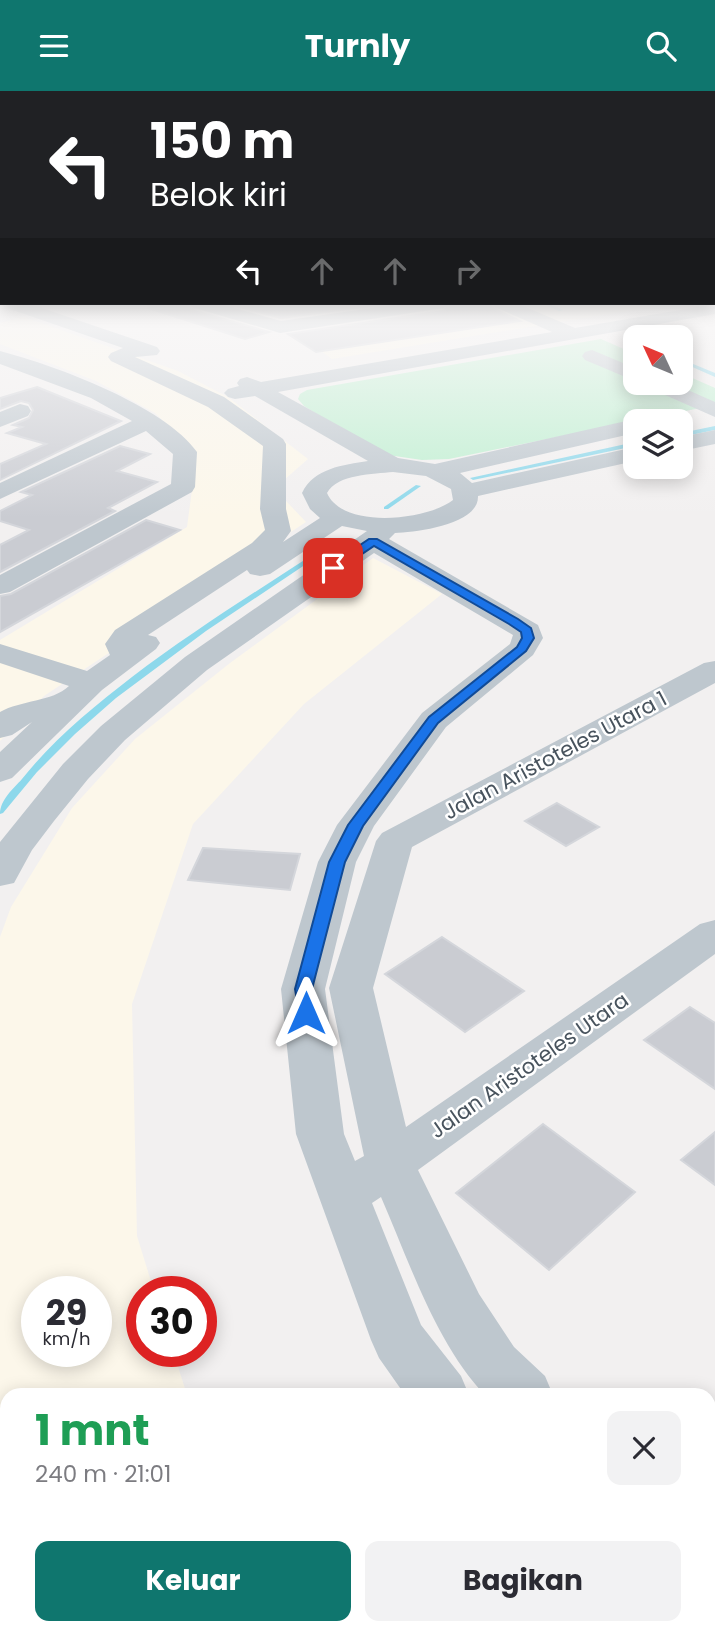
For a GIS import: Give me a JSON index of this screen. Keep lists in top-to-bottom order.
{
  "streets": {
    "street": ["Jalan Aristoteles Utara 1", "Jalan Aristoteles Utara"]
  },
  "north": "top left",
  "page": {
    "header": "Turnly",
    "turn": ["150 m", "Belok kiri"],
    "speed": "29 km/h",
    "limit": "30",
    "heading": ["1 mnt", "240 m · 21:01"],
    "buttons": ["Keluar", "Bagikan"]
  }
}
